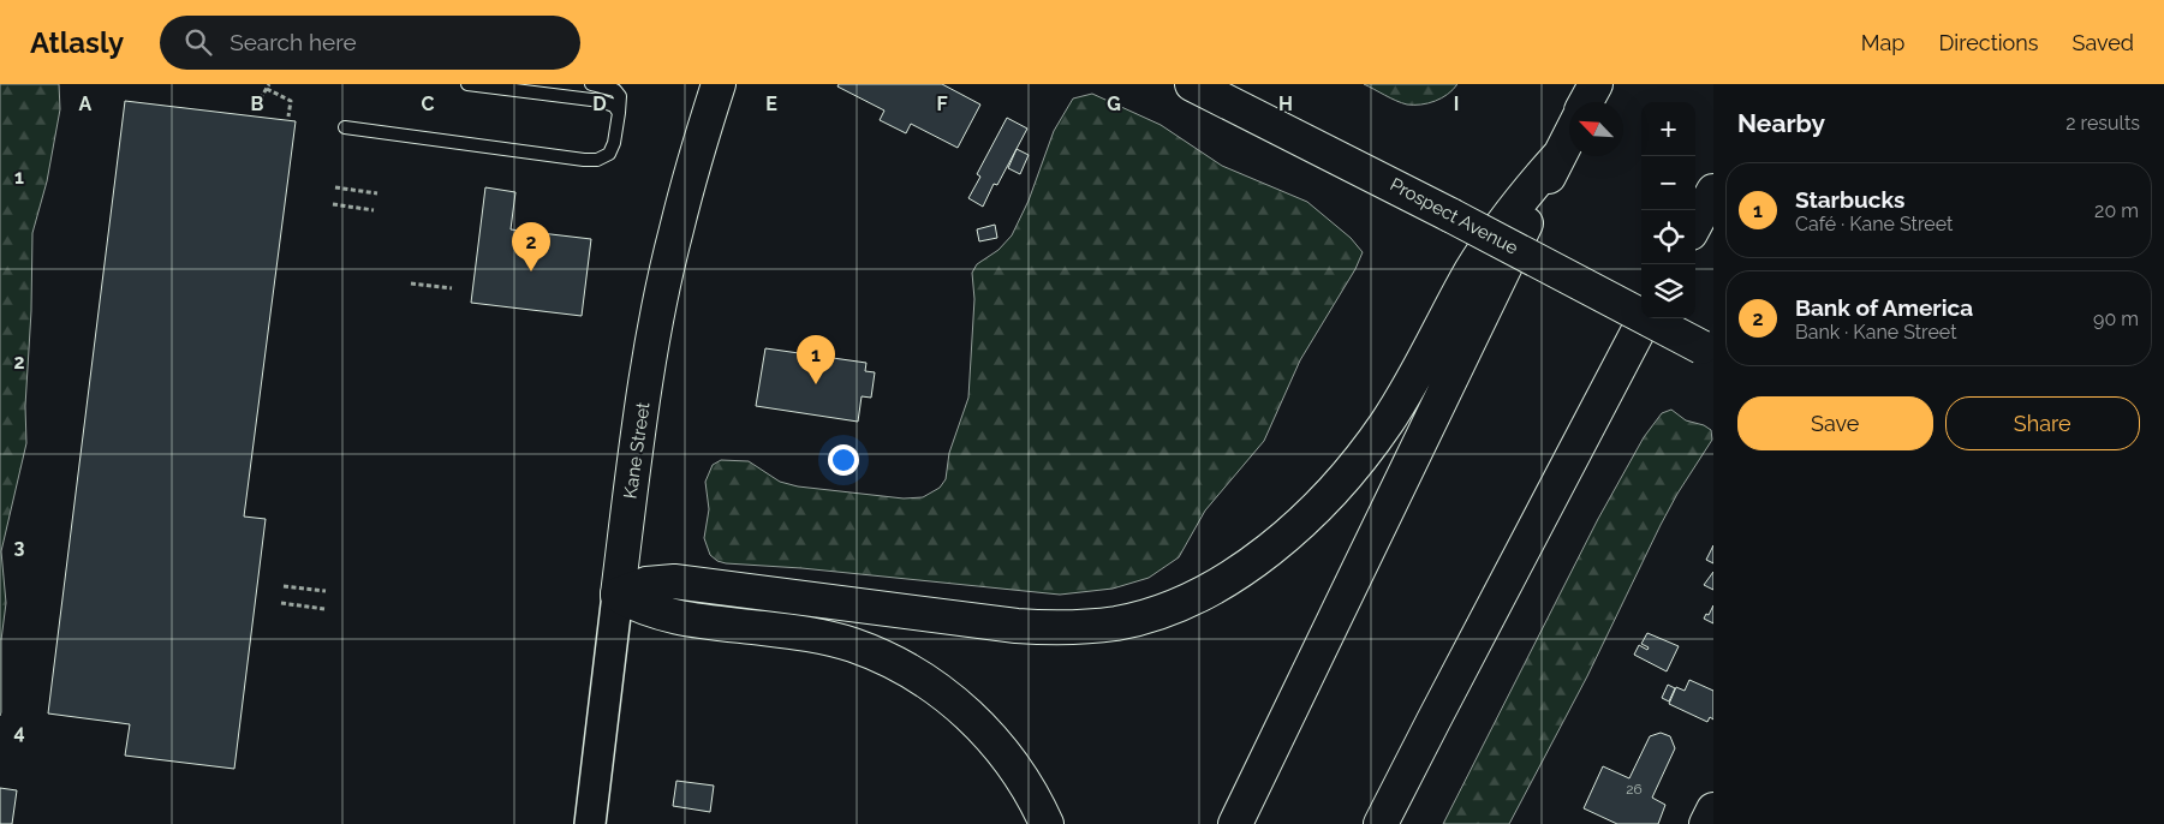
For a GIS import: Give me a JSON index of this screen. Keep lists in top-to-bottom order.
{
  "streets": {
    "main road": ["Prospect Avenue", "Kane Street"]
  },
  "house_numbers": ["26"],
  "north": "top left",
  "page": {
    "header": "Atlasly",
    "search": "Search here",
    "nav": ["Map", "Directions", "Saved"],
    "heading": ["Nearby", "2 results"],
    "map_buttons": ["+", "−"],
    "list": [
      {
        "mark": "1",
        "name": "Starbucks",
        "note": "Café · Kane Street",
        "value": "20 m"
      },
      {
        "mark": "2",
        "name": "Bank of America",
        "note": "Bank · Kane Street",
        "value": "90 m"
      }
    ],
    "pins": ["2", "1"],
    "buttons": ["Save", "Share"]
  },
  "grid": {
    "columns": [
      "A",
      "B",
      "C",
      "D",
      "E",
      "F",
      "G",
      "H",
      "I"
    ],
    "rows": [
      "1",
      "2",
      "3",
      "4"
    ]
  }
}
